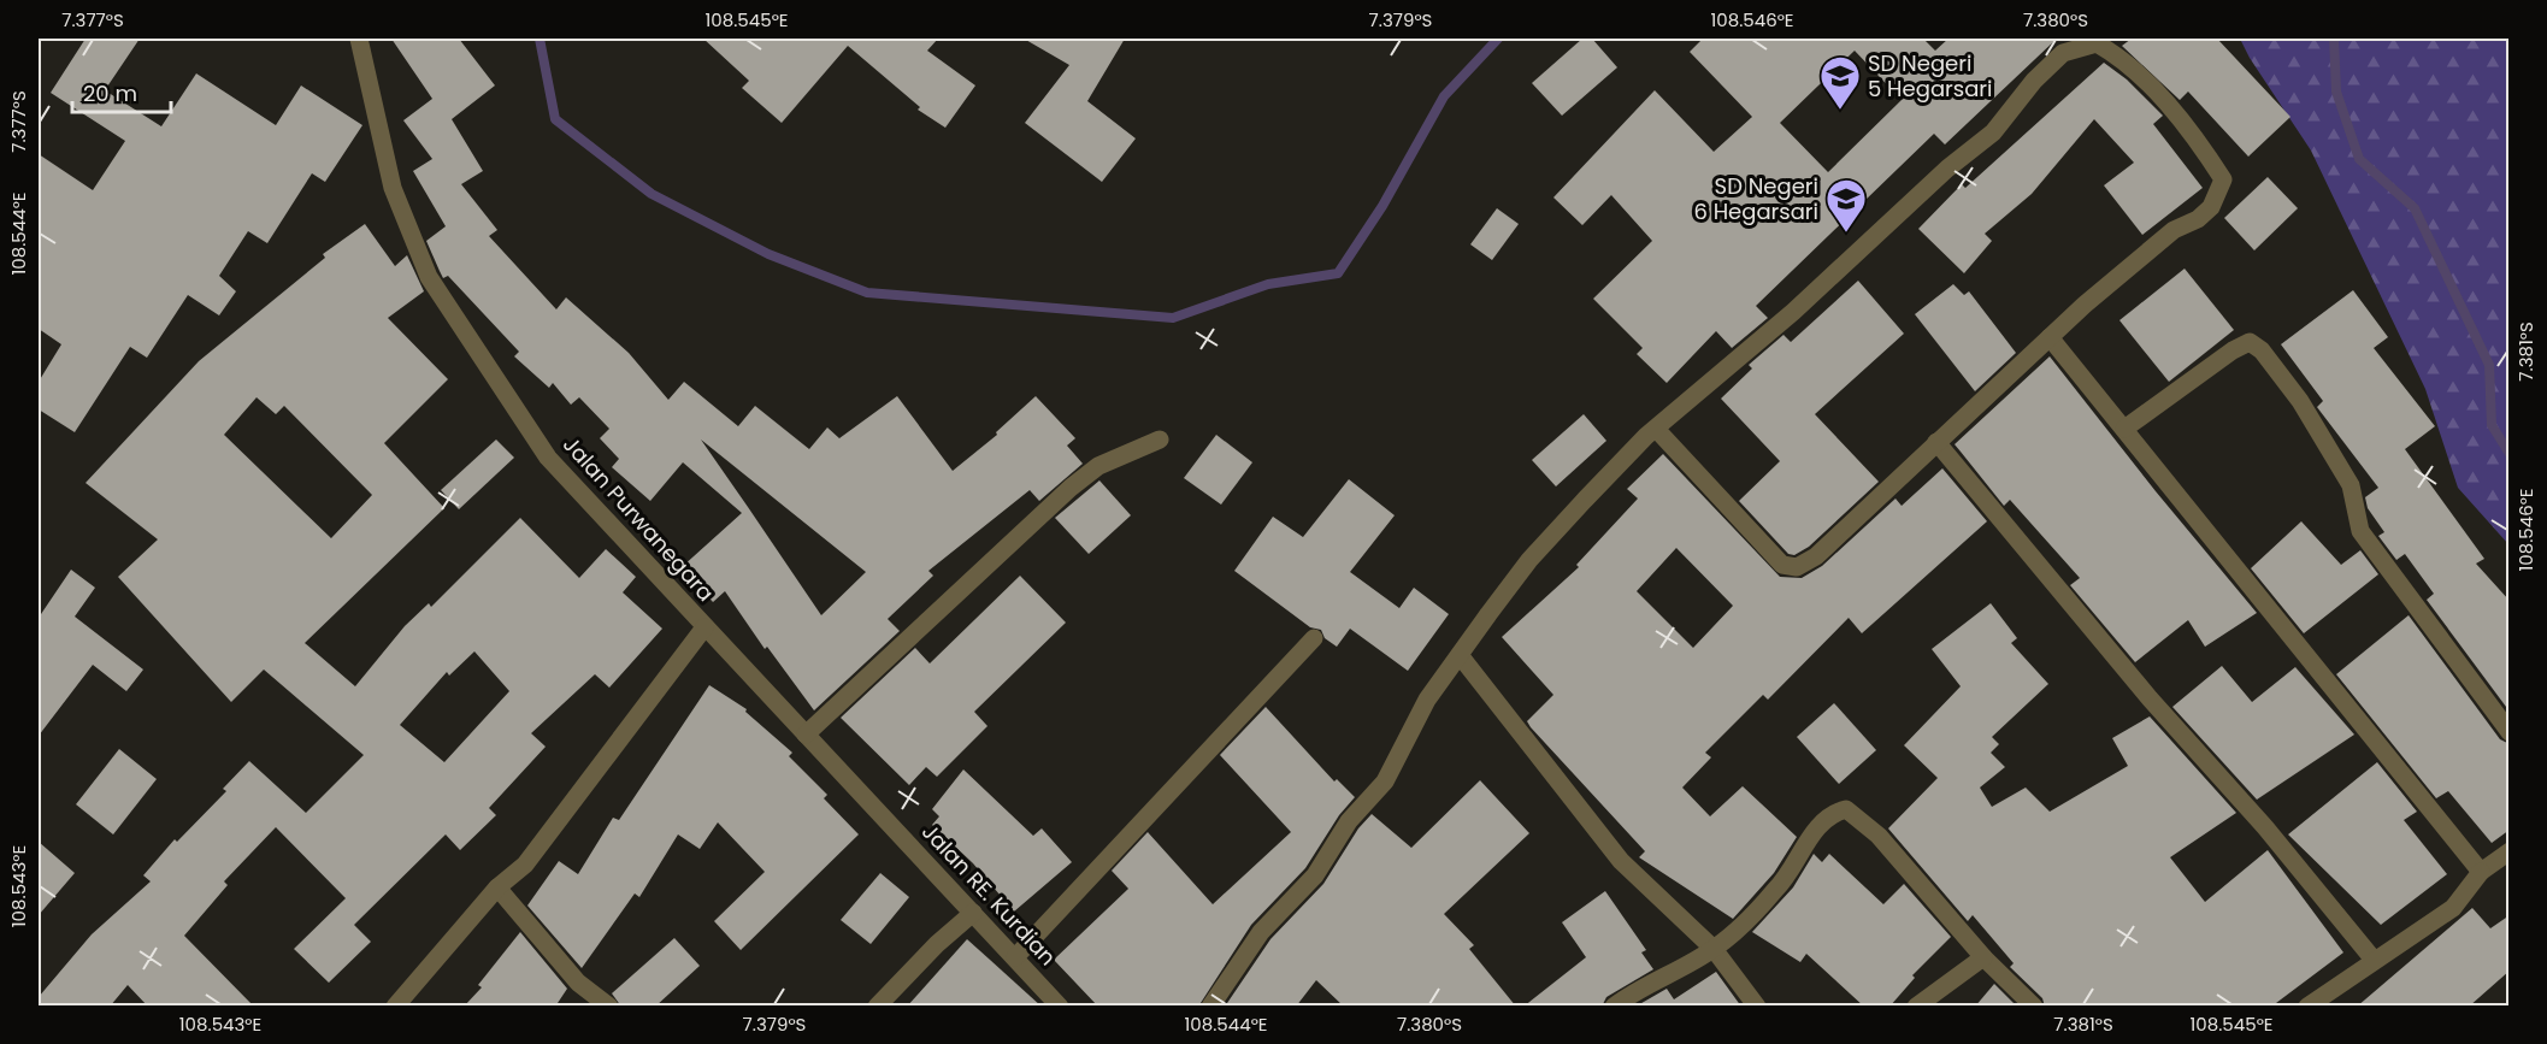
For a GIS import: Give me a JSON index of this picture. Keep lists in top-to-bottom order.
{
  "streets": {
    "street": ["Jalan Purwanegara", "Jalan RE. Kurdian"]
  },
  "crossings": [
    ["Jalan Purwanegara", "Jalan RE. Kurdian"]
  ],
  "places": {
    "school or university": ["SD Negeri 5 Hegarsari", "SD Negeri 6 Hegarsari"]
  },
  "scale_bar": "20 m",
  "coordinates": [
    "7.377°S",
    "108.545°E",
    "7.379°S",
    "108.546°E",
    "7.380°S",
    "108.544°E",
    "7.381°S",
    "108.543°E"
  ]
}
